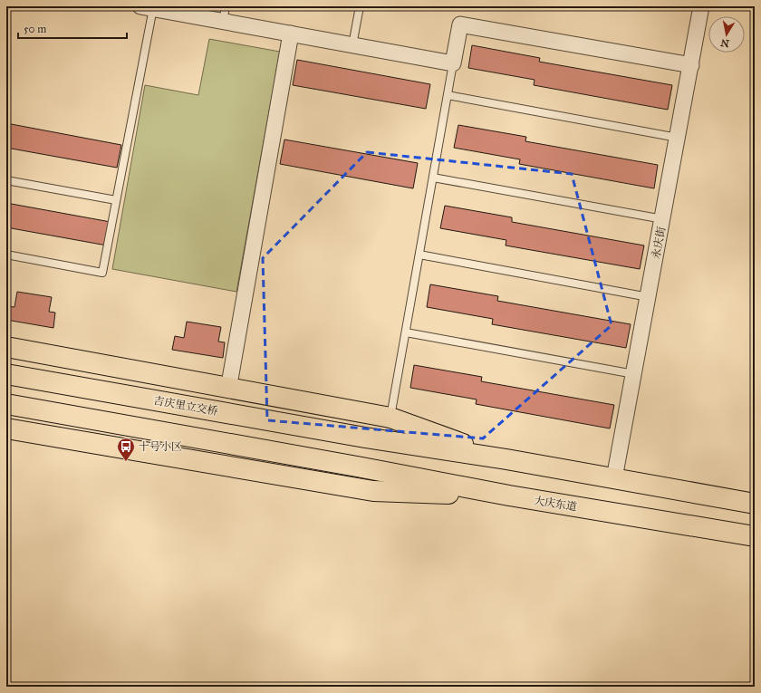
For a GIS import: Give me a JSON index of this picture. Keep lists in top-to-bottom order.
{
  "streets": {
    "main road": ["吉庆里立交桥", "大庆东道"],
    "street": ["永庆街"]
  },
  "places": {
    "bus stop": ["十号小区"]
  },
  "scale_bar": "50 m",
  "north": "bottom"
}
